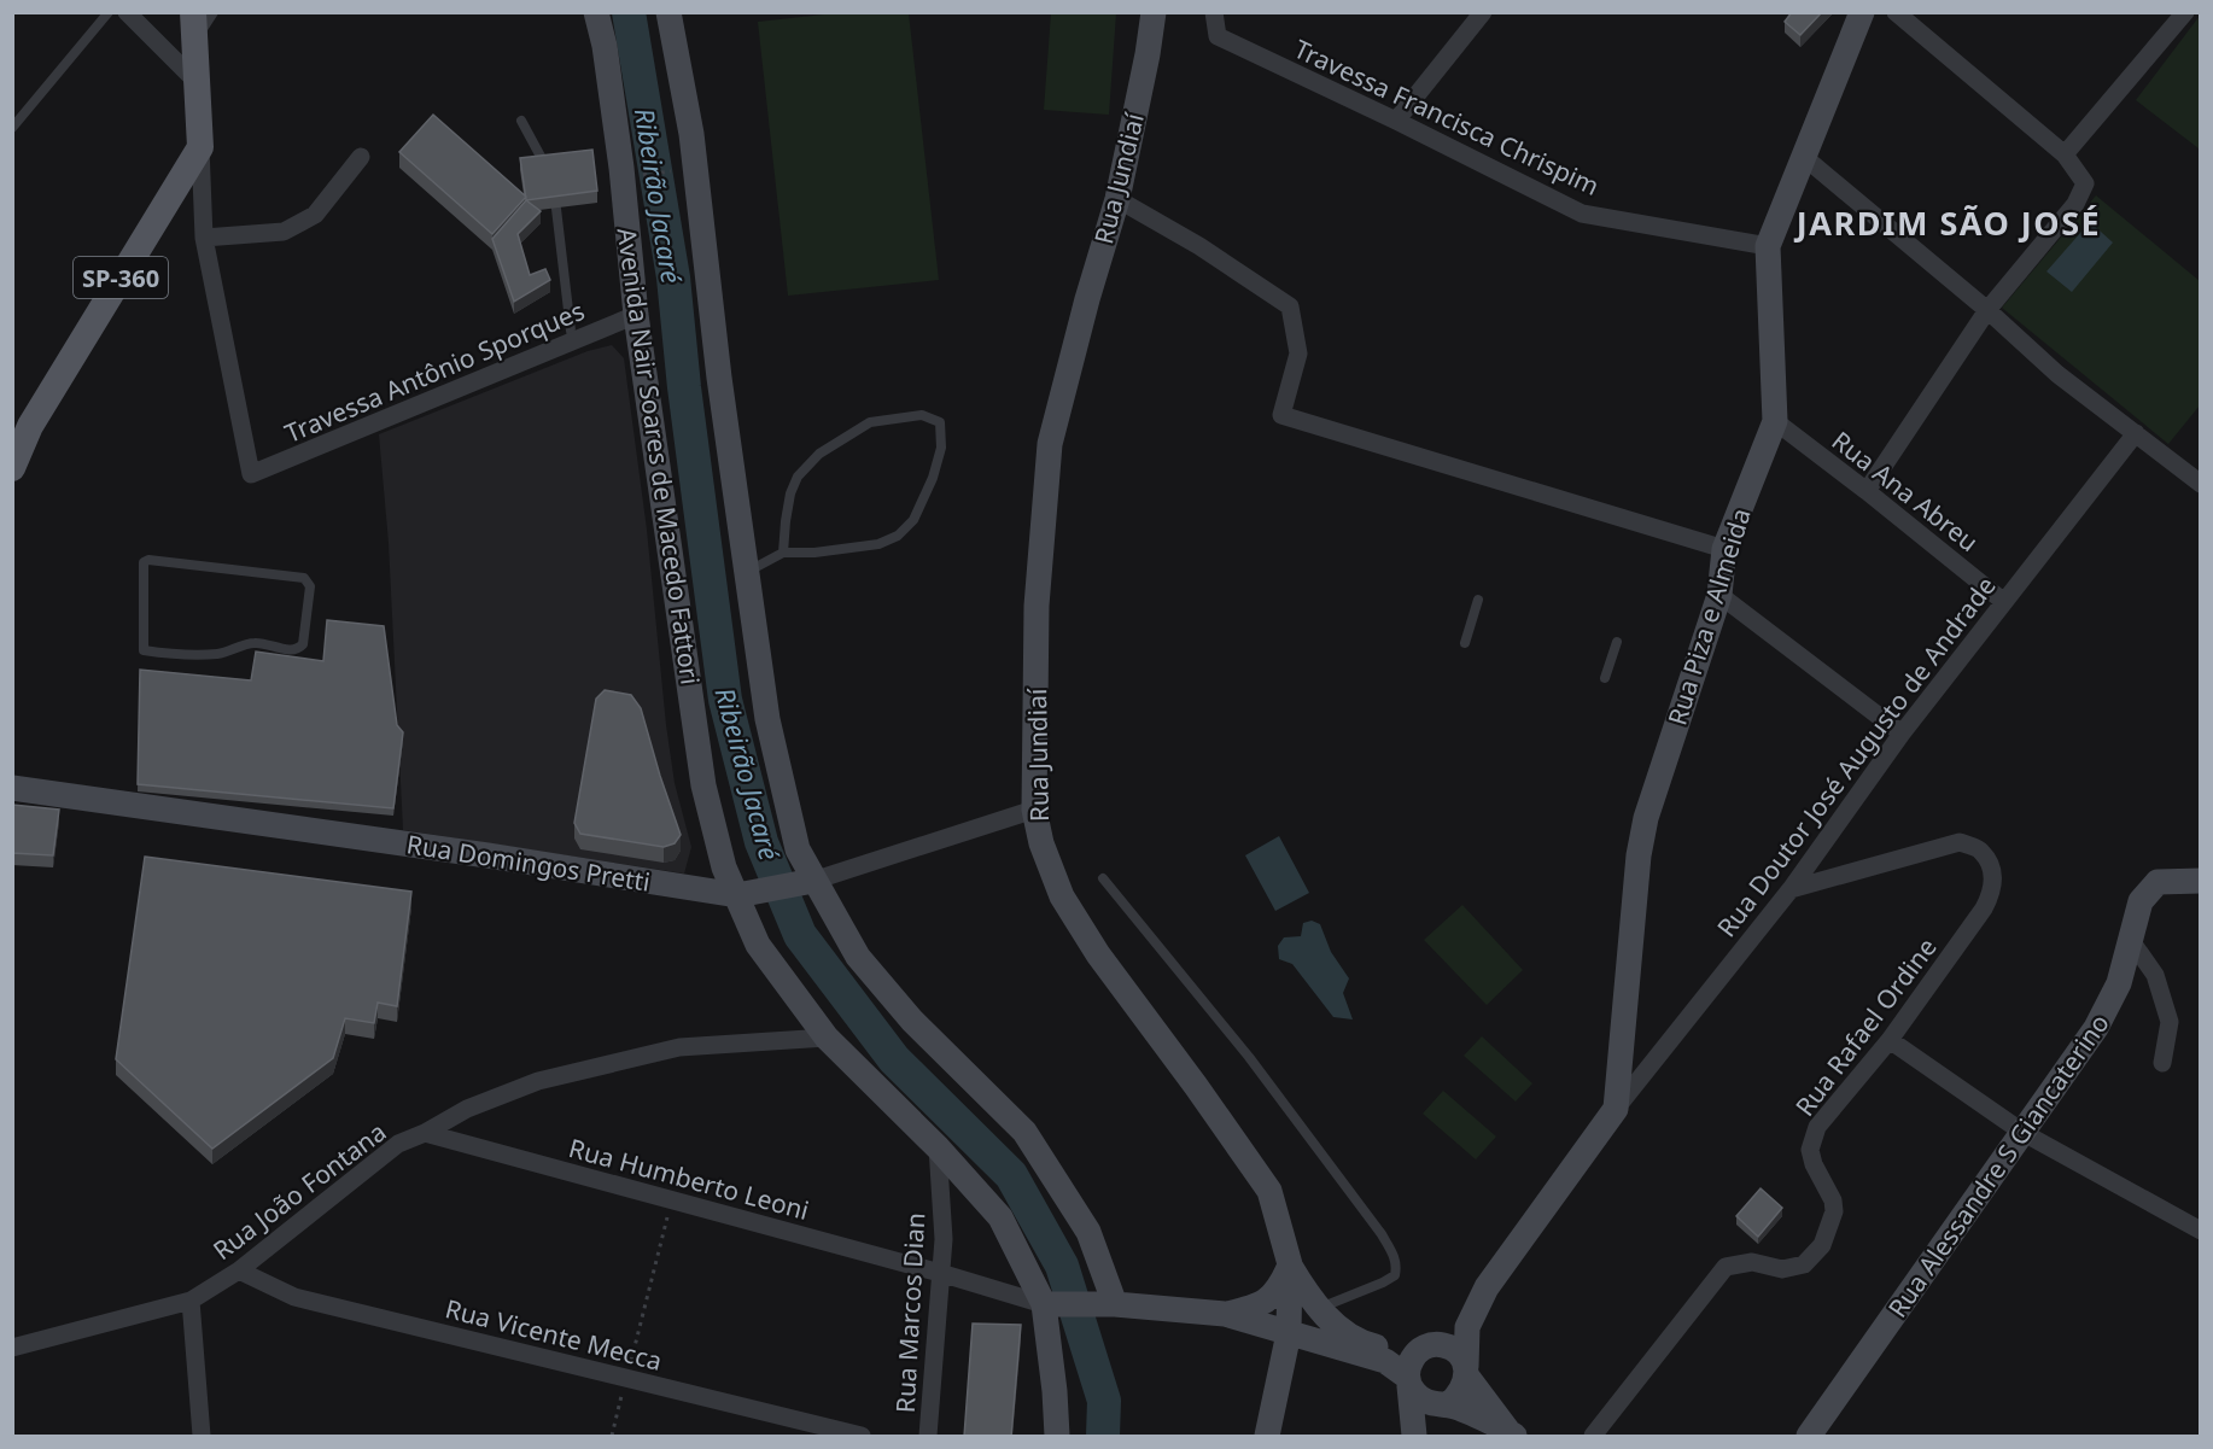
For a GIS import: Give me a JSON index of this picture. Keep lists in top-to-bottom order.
{
  "streets": {
    "main road": [
      "Rua Jundiaí",
      "SP-360",
      "Avenida Nair Soares de Macedo Fattori",
      "Rua Piza e Almeida",
      "Rua Domingos Pretti",
      "Rua Alessandre S Giancaterino"
    ],
    "street": [
      "Travessa Francisca Chrispim",
      "Travessa Antônio Sporques",
      "Rua Ana Abreu",
      "Rua Doutor José Augusto de Andrade",
      "Rua Rafael Ordine",
      "Rua Humberto Leoni",
      "Rua João Fontana",
      "Rua Marcos Dian",
      "Rua Vicente Mecca"
    ]
  },
  "crossings": [
    ["Travessa Francisca Chrispim", "Rua Piza e Almeida"],
    ["Rua Jundiaí", "Rua Domingos Pretti"],
    ["Travessa Antônio Sporques", "Avenida Nair Soares de Macedo Fattori"],
    ["Avenida Nair Soares de Macedo Fattori", "Rua Domingos Pretti"],
    ["Avenida Nair Soares de Macedo Fattori", "Rua Humberto Leoni"],
    ["Avenida Nair Soares de Macedo Fattori", "Rua João Fontana"],
    ["Avenida Nair Soares de Macedo Fattori", "Rua Marcos Dian"],
    ["Rua Ana Abreu", "Rua Piza e Almeida"],
    ["Rua Ana Abreu", "Rua Doutor José Augusto de Andrade"],
    ["Rua Piza e Almeida", "Rua Doutor José Augusto de Andrade"],
    ["Rua Doutor José Augusto de Andrade", "Rua Rafael Ordine"],
    ["Rua Humberto Leoni", "Rua João Fontana"],
    ["Rua Humberto Leoni", "Rua Marcos Dian"],
    ["Rua João Fontana", "Rua Vicente Mecca"]
  ],
  "districts": ["JARDIM SÃO JOSÉ"],
  "water": ["Ribeirão Jacaré"]
}
